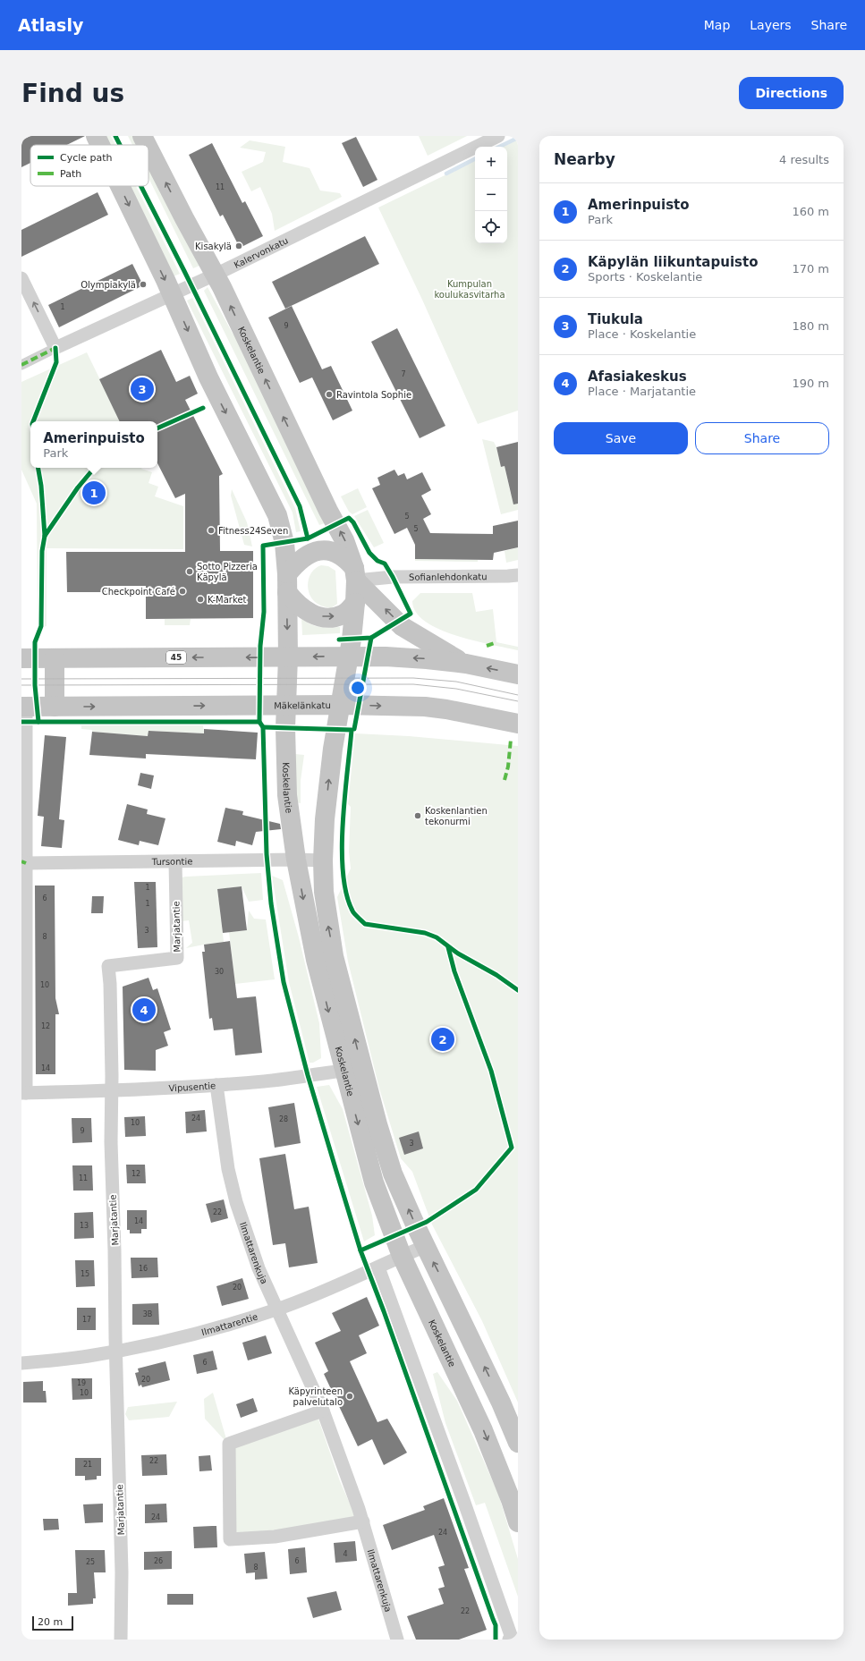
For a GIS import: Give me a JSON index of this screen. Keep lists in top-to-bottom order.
{
  "streets": {
    "main road": ["Koskelantie", "45", "Mäkelänkatu"],
    "street": [
      "Kalervonkatu",
      "Sofianlehdonkatu",
      "Tursontie",
      "Marjatantie",
      "Vipusentie",
      "Ilmattarenkuja",
      "Ilmattarentie"
    ]
  },
  "crossings": [
    ["Kalervonkatu", "Koskelantie"],
    ["Koskelantie", "Sofianlehdonkatu"],
    ["Koskelantie", "45"],
    ["Koskelantie", "Mäkelänkatu"],
    ["Koskelantie", "Tursontie"],
    ["Koskelantie", "Vipusentie"],
    ["Koskelantie", "Ilmattarentie"],
    ["Tursontie", "Marjatantie"],
    ["Marjatantie", "Vipusentie"],
    ["Marjatantie", "Ilmattarentie"],
    ["Vipusentie", "Ilmattarenkuja"],
    ["Ilmattarenkuja", "Ilmattarentie"]
  ],
  "parks": ["Kumpulan koulukasvitarha"],
  "places": [
    "Kisakylä",
    "Olympiakylä",
    "Ravintola Sophie",
    "Fitness24Seven",
    "Sotto Pizzeria Käpylä",
    "Checkpoint Café",
    "K-Market",
    "Koskenlantien tekonurmi",
    "Käpyrinteen palvelutalo"
  ],
  "house_numbers": [
    "11",
    "1",
    "9",
    "7",
    "5",
    "5",
    "1",
    "6",
    "1",
    "3",
    "8",
    "30",
    "10",
    "12",
    "14",
    "24",
    "28",
    "10",
    "9",
    "3",
    "12",
    "11",
    "22",
    "14",
    "13",
    "16",
    "15",
    "20",
    "3B",
    "17",
    "6",
    "20",
    "19",
    "10",
    "22",
    "21",
    "24",
    "24",
    "4",
    "26",
    "6",
    "25",
    "8",
    "22"
  ],
  "legend": ["Cycle path", "Path"],
  "scale_bar": "20 m",
  "page": {
    "header": "Atlasly",
    "nav": ["Map", "Layers", "Share"],
    "buttons": [
      "Directions",
      ["Save", "Share"]
    ],
    "title": "Find us",
    "heading": ["Nearby", "4 results"],
    "map_buttons": ["+", "−"],
    "list": [
      {
        "mark": "1",
        "name": "Amerinpuisto",
        "note": "Park",
        "value": "160 m"
      },
      {
        "mark": "2",
        "name": "Käpylän liikuntapuisto",
        "note": "Sports · Koskelantie",
        "value": "170 m"
      },
      {
        "mark": "3",
        "name": "Tiukula",
        "note": "Place · Koskelantie",
        "value": "180 m"
      },
      {
        "mark": "4",
        "name": "Afasiakeskus",
        "note": "Place · Marjatantie",
        "value": "190 m"
      }
    ],
    "pins": [
      "3",
      "1",
      "4",
      "2"
    ],
    "popup": ["Amerinpuisto", "Park"],
    "scale": "20 m"
  }
}
